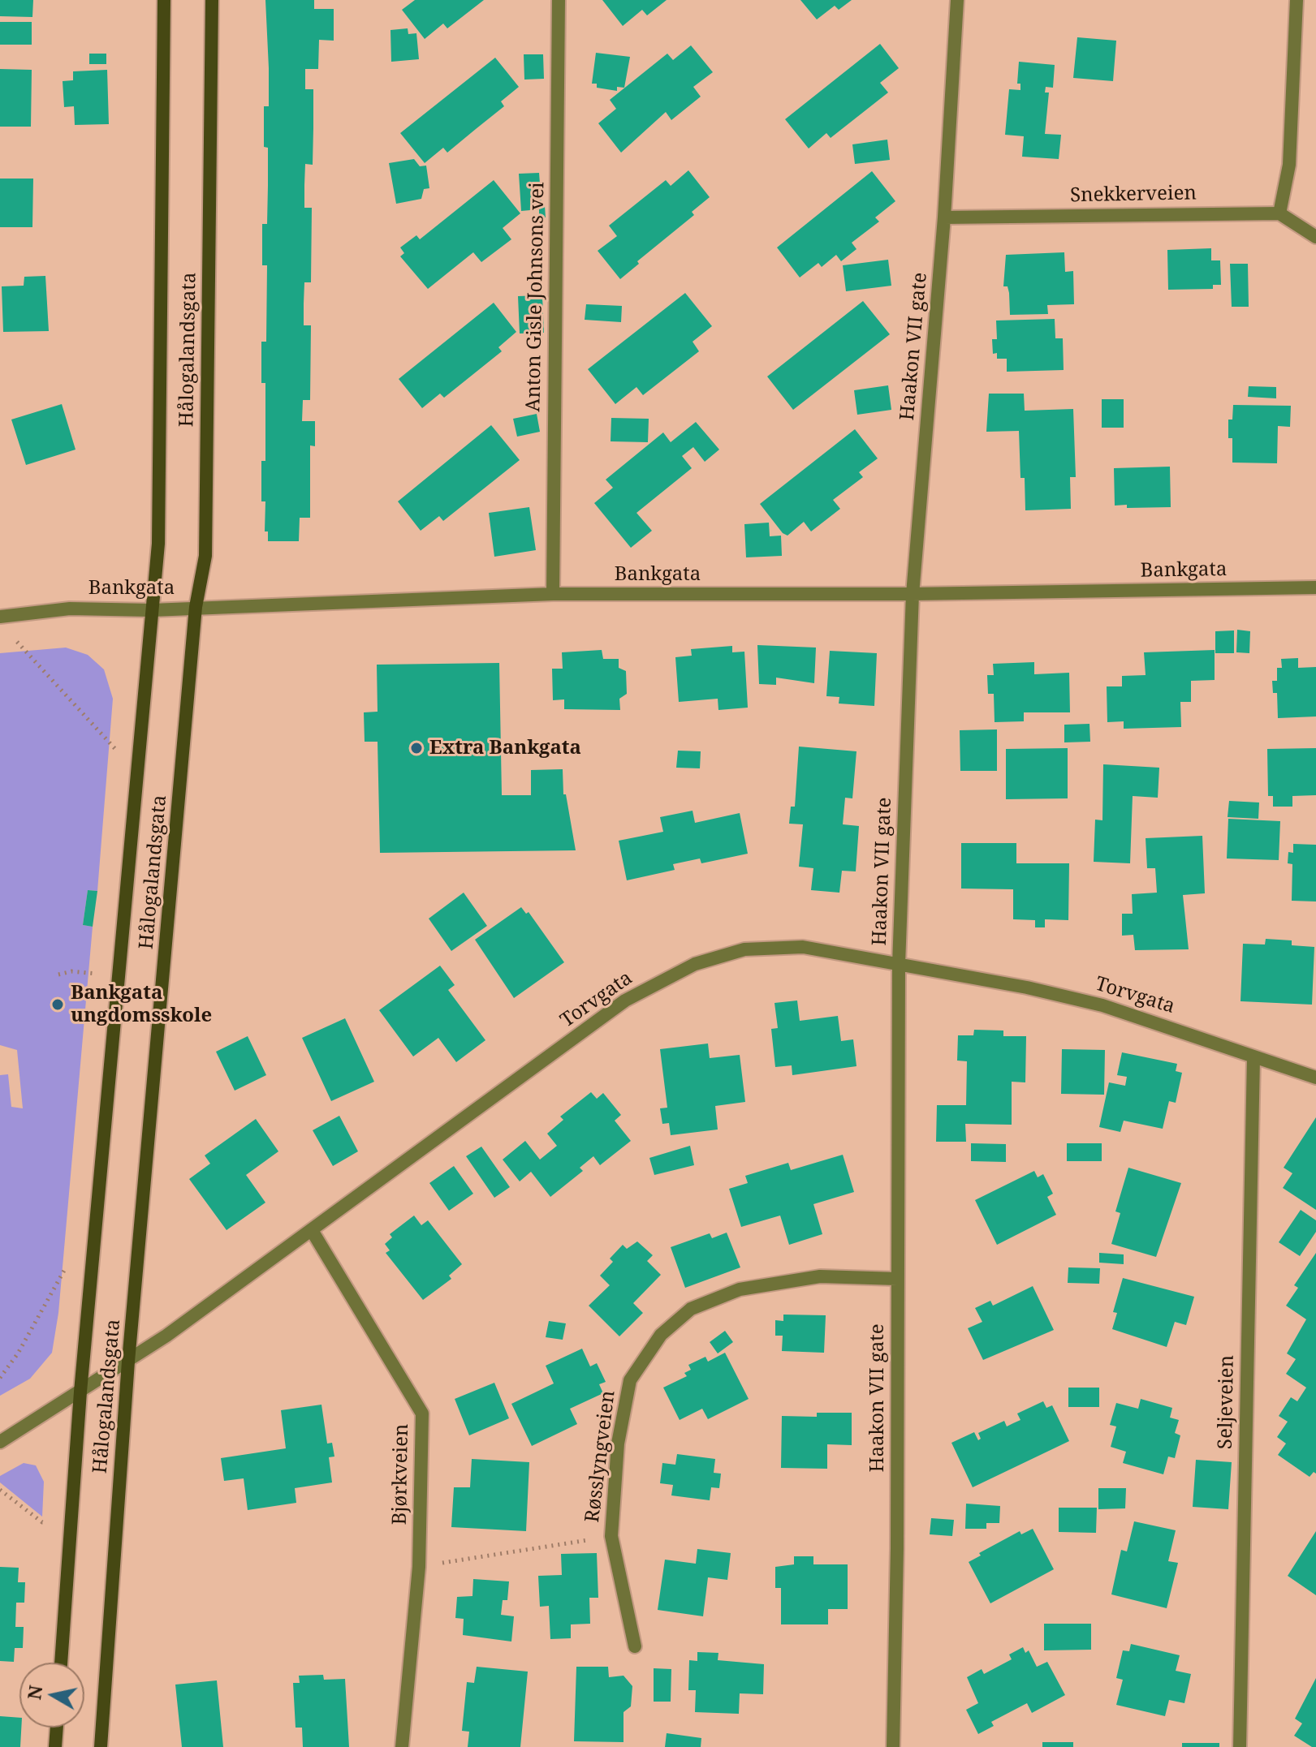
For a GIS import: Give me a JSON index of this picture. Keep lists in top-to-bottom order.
{
  "streets": {
    "street": [
      "Snekkerveien",
      "Anton Gisle Johnsons vei",
      "Haakon VII gate",
      "Hålogalandsgata",
      "Bankgata",
      "Torvgata",
      "Seljeveien",
      "Røsslyngveien",
      "Bjørkveien"
    ]
  },
  "crossings": [
    ["Snekkerveien", "Haakon VII gate"],
    ["Anton Gisle Johnsons vei", "Bankgata"],
    ["Haakon VII gate", "Bankgata"],
    ["Haakon VII gate", "Torvgata"],
    ["Haakon VII gate", "Røsslyngveien"],
    ["Hålogalandsgata", "Bankgata"],
    ["Hålogalandsgata", "Torvgata"],
    ["Torvgata", "Seljeveien"],
    ["Torvgata", "Bjørkveien"]
  ],
  "places": ["Extra Bankgata", "Bankgata ungdomsskole"],
  "north": "left"
}
